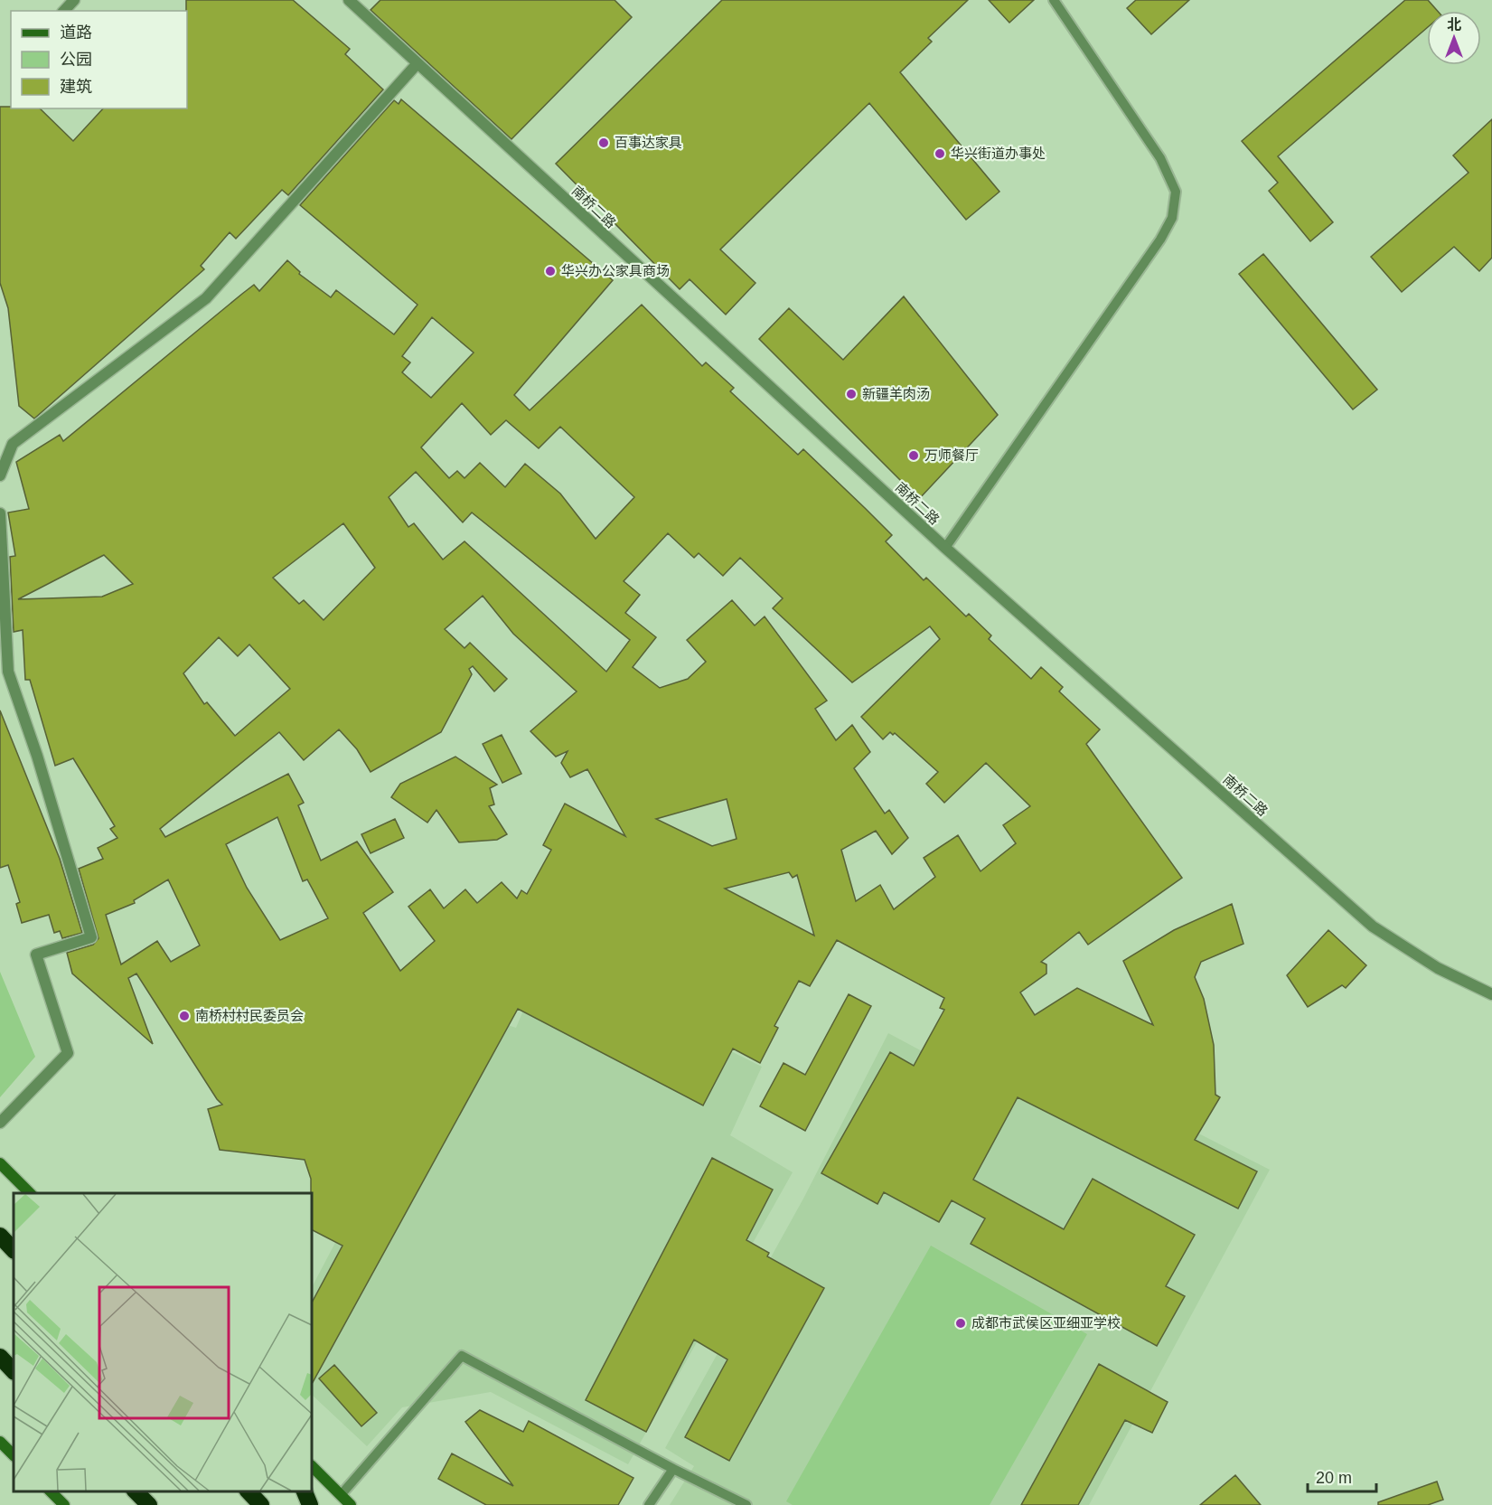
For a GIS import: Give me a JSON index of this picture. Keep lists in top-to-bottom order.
{
  "streets": {
    "street": ["南桥二路"]
  },
  "places": [
    "百事达家具",
    "华兴街道办事处",
    "华兴办公家具商场",
    "新疆羊肉汤",
    "万师餐厅",
    "南桥村村民委员会",
    "成都市武侯区亚细亚学校"
  ],
  "legend": ["道路", "公园", "建筑"],
  "scale_bar": "20 m",
  "north": "top"
}
